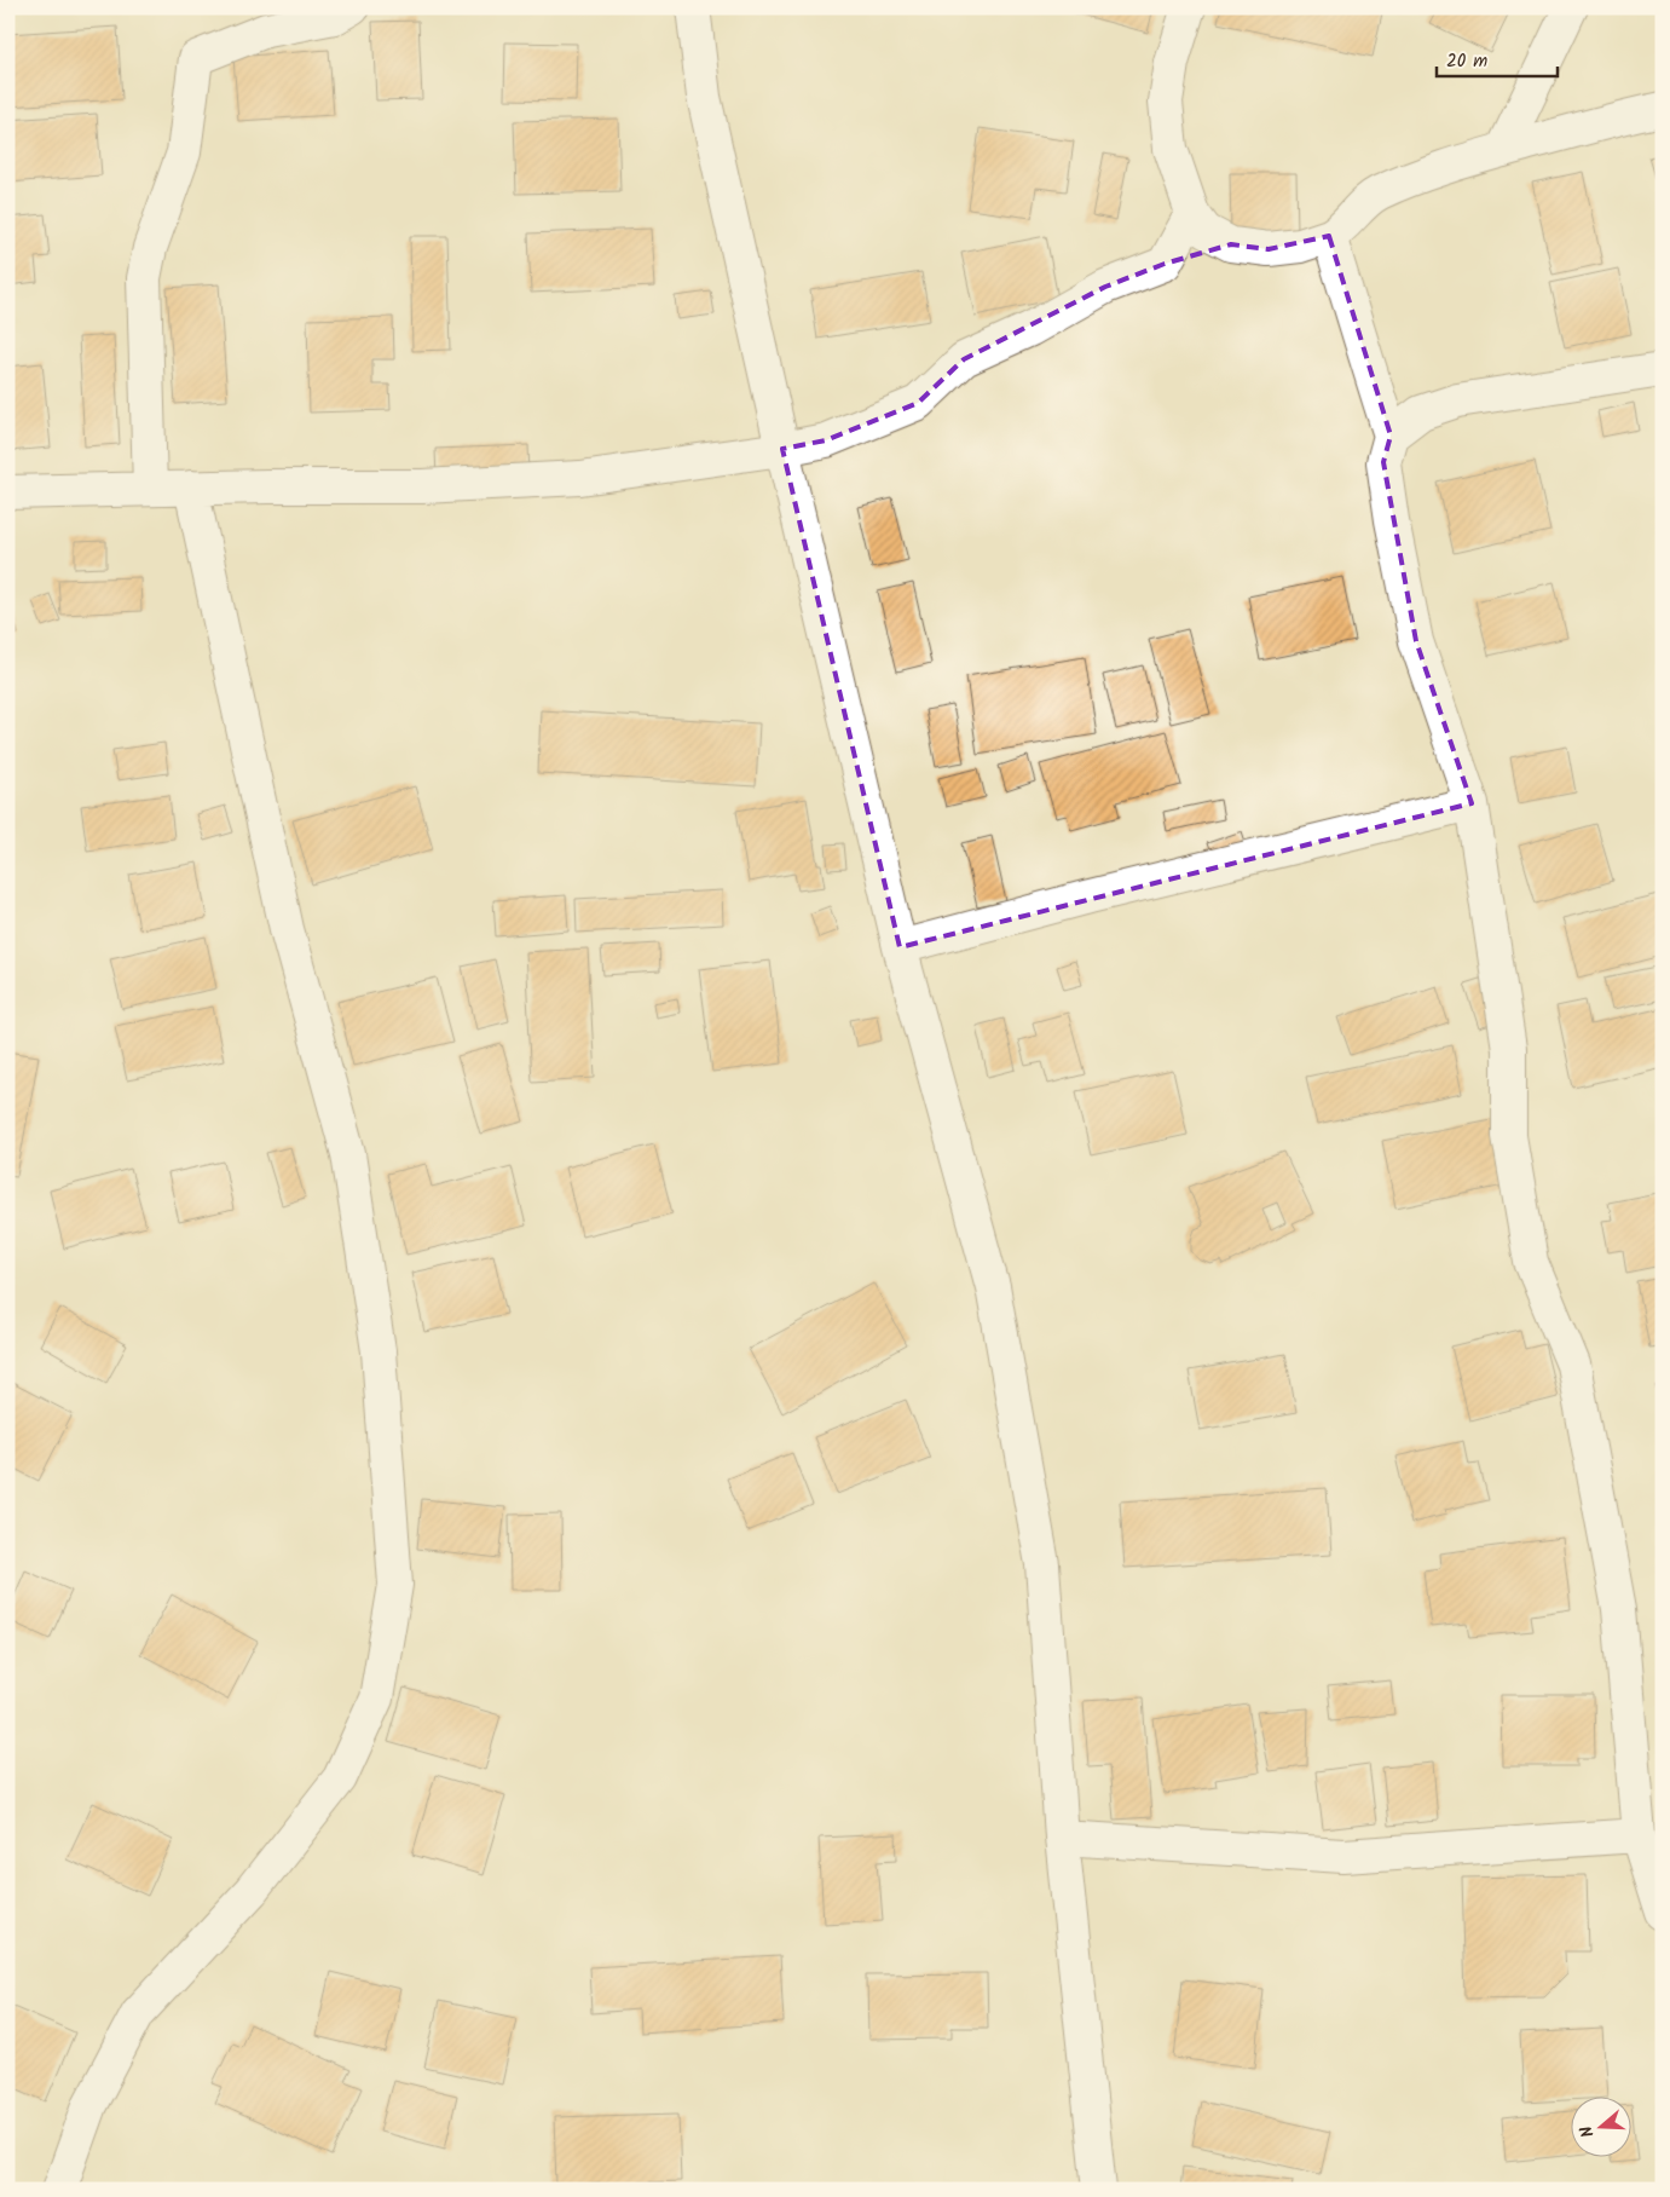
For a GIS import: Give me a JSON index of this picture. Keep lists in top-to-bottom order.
{
  "scale_bar": "20 m",
  "north": "left"
}
